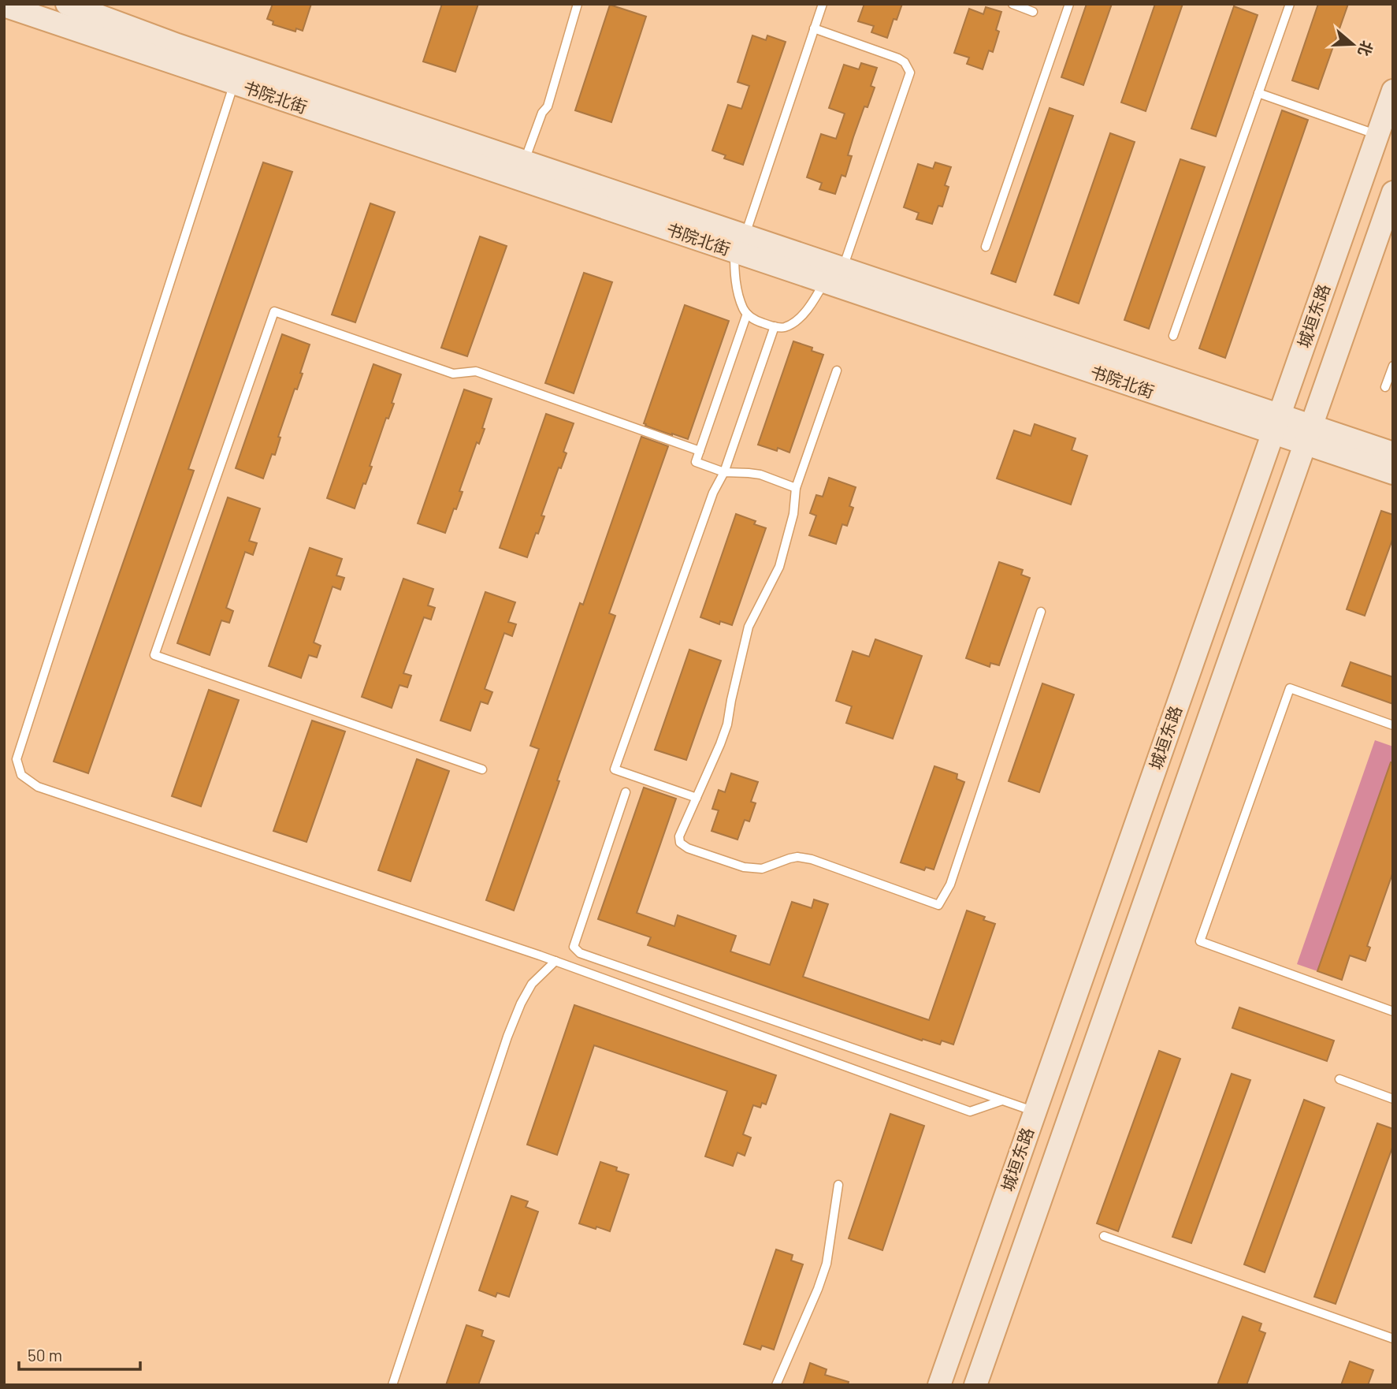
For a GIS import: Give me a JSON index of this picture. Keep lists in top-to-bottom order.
{
  "streets": {
    "street": ["书院北街", "城垣东路"]
  },
  "crossings": [
    ["书院北街", "城垣东路"]
  ],
  "scale_bar": "50 m",
  "north": "right"
}
